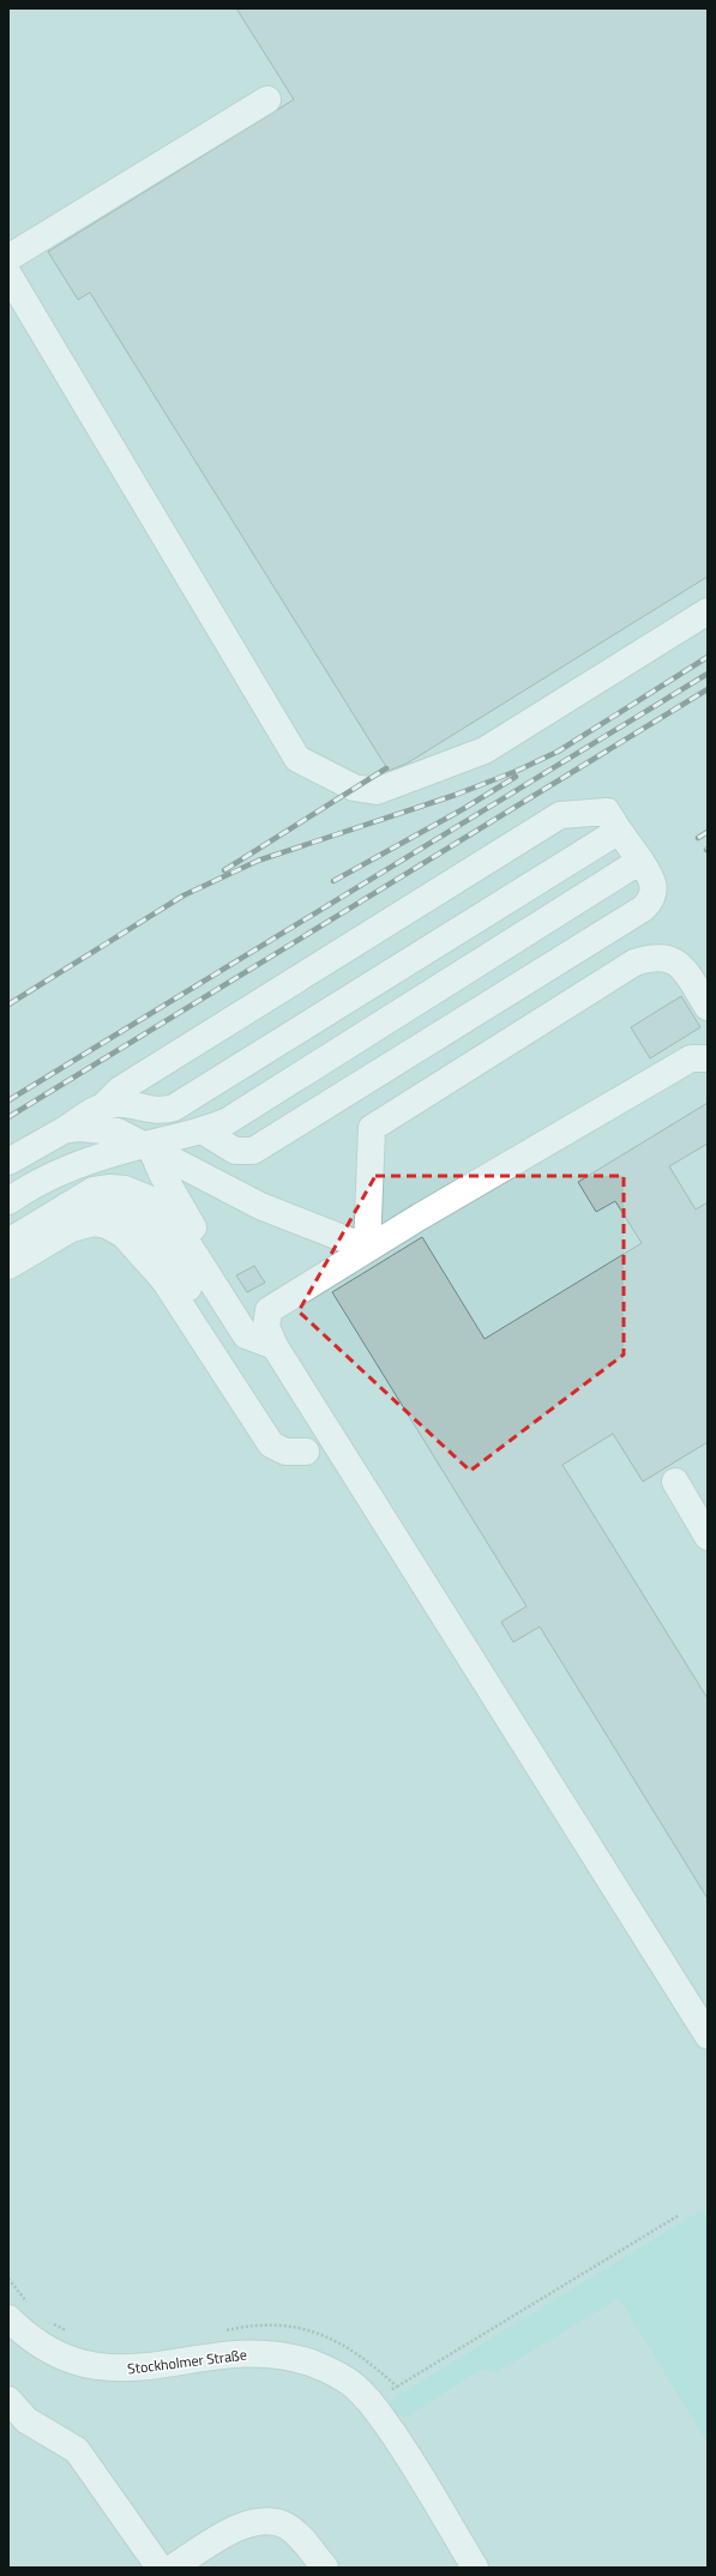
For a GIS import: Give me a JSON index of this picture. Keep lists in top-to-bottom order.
{
  "streets": {
    "street": ["Stockholmer Straße"]
  }
}
